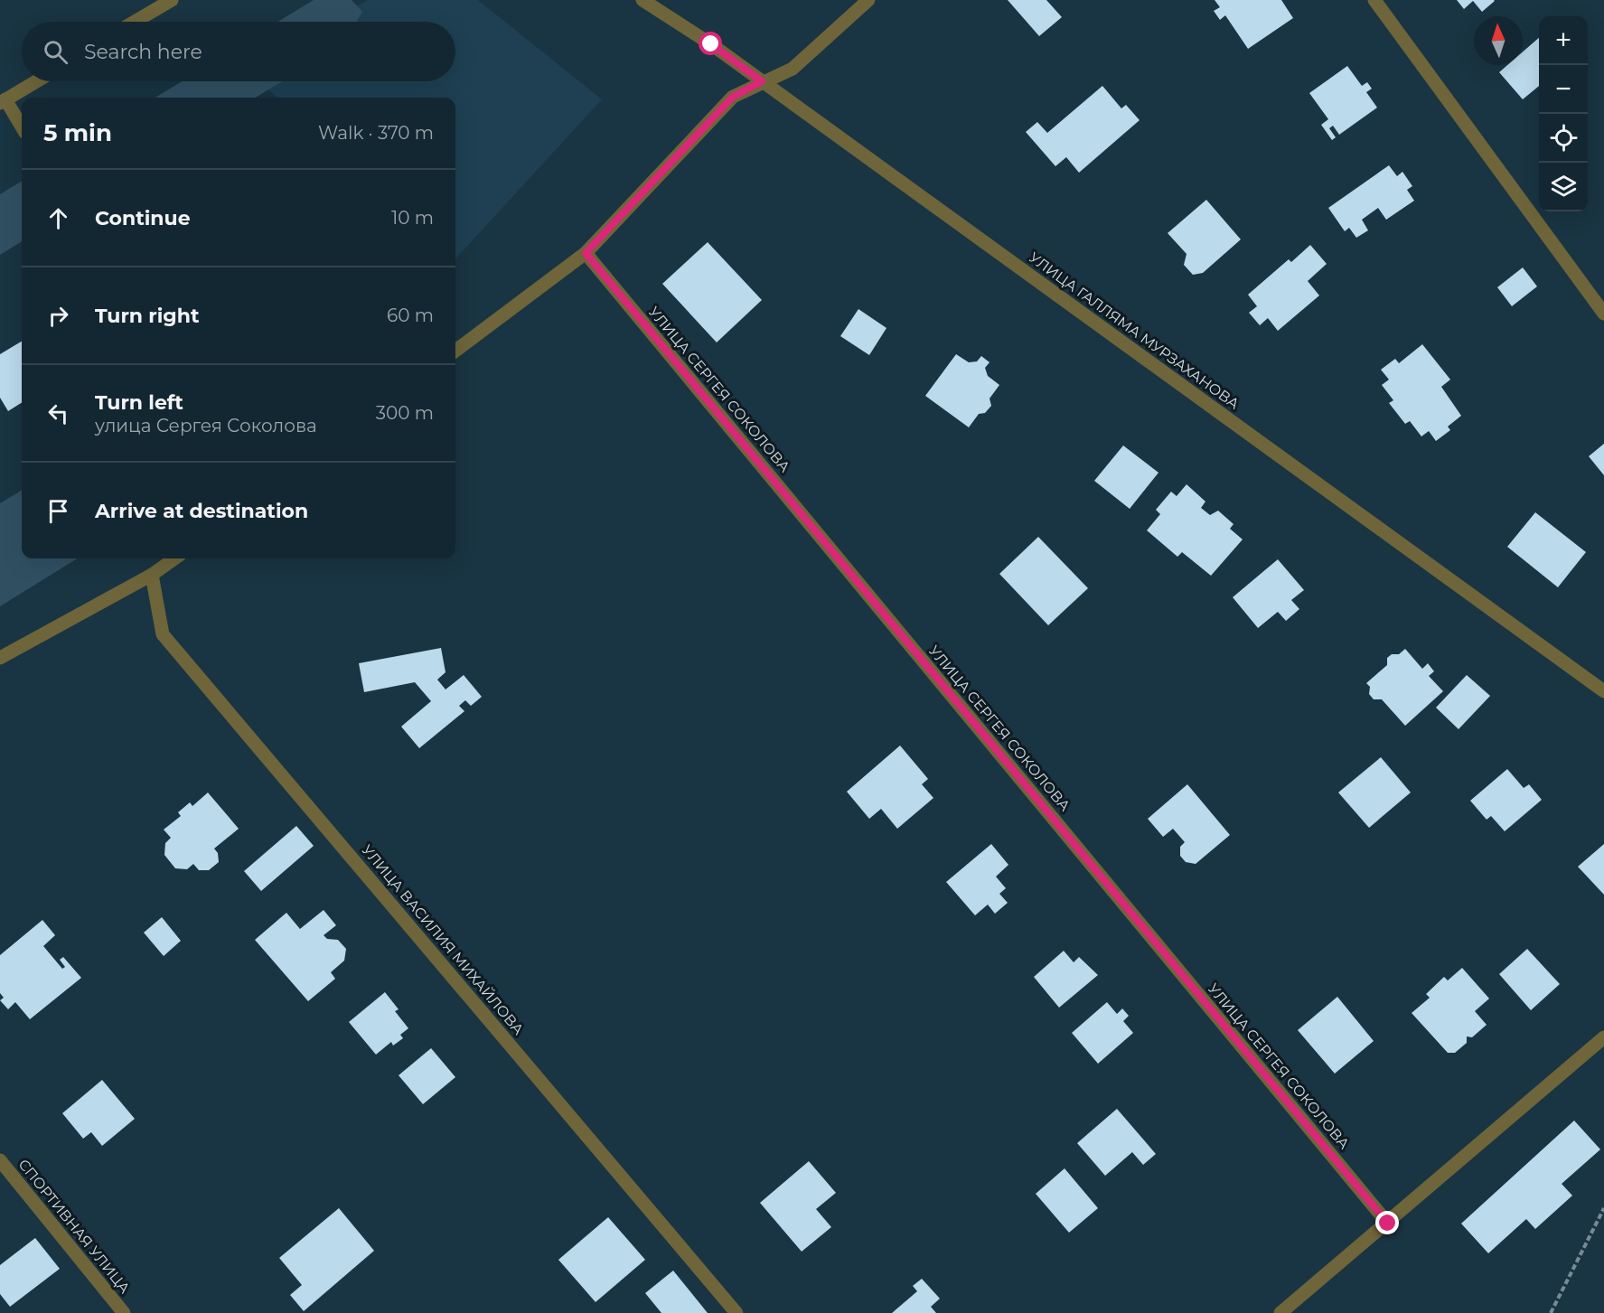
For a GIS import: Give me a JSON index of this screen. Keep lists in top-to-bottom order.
{
  "streets": {
    "street": [
      "УЛИЦА ГАЛЛЯМА МУРЗАХАНОВА",
      "УЛИЦА СЕРГЕЯ СОКОЛОВА",
      "УЛИЦА ВАСИЛИЯ МИХАЙЛОВА",
      "СПОРТИВНАЯ УЛИЦА"
    ]
  },
  "north": "top",
  "page": {
    "map_buttons": ["+", "−"],
    "search": "Search here",
    "heading": ["5 min", "Walk · 370 m"],
    "list": [
      ["Continue", "10 m"],
      ["Turn right", "60 m"],
      ["Turn left", "улица Сергея Соколова", "300 m"],
      "Arrive at destination"
    ]
  }
}
